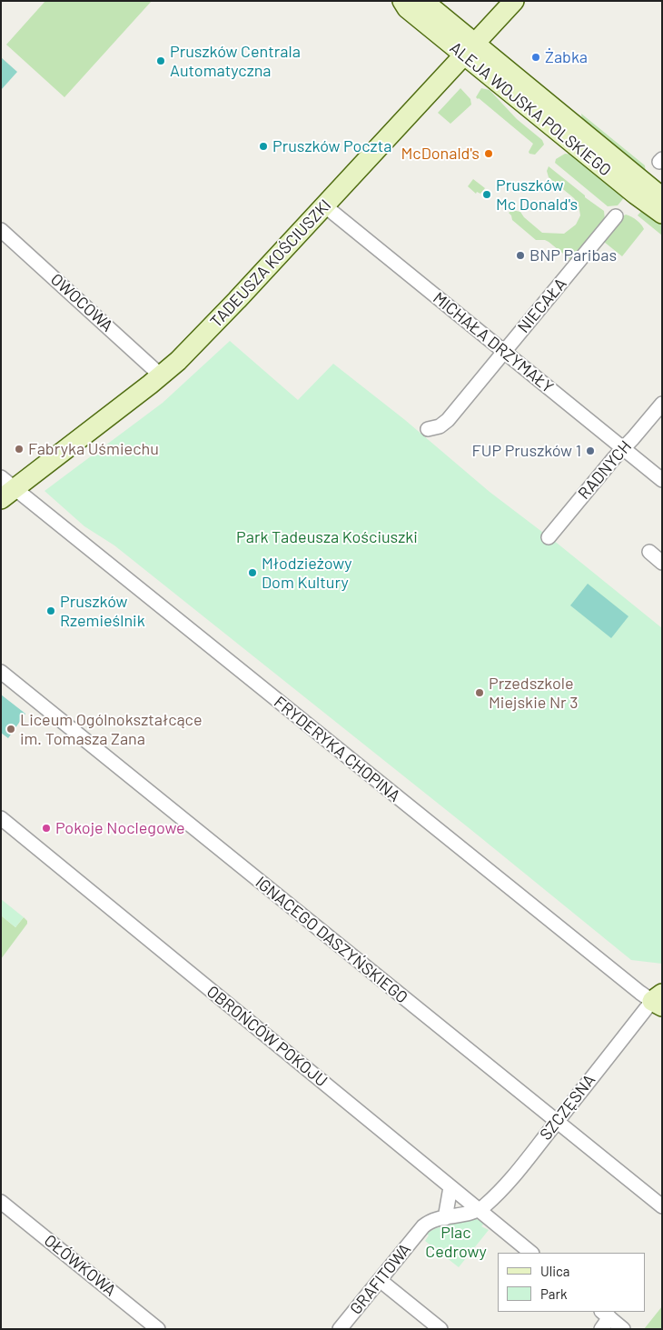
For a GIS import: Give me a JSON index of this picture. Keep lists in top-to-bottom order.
{
  "streets": {
    "street": [
      "ALEJA WOJSKA POLSKIEGO",
      "TADEUSZA KOŚCIUSZKI",
      "OWOCOWA",
      "NIECAŁA",
      "MICHAŁA DRZYMAŁY",
      "RADNYCH",
      "FRYDERYKA CHOPINA",
      "IGNACEGO DASZYŃSKIEGO",
      "OBROŃCÓW POKOJU",
      "SZCZĘSNA",
      "OŁÓWKOWA",
      "GRAFITOWA"
    ]
  },
  "crossings": [
    ["ALEJA WOJSKA POLSKIEGO", "TADEUSZA KOŚCIUSZKI"],
    ["TADEUSZA KOŚCIUSZKI", "OWOCOWA"],
    ["TADEUSZA KOŚCIUSZKI", "MICHAŁA DRZYMAŁY"],
    ["TADEUSZA KOŚCIUSZKI", "FRYDERYKA CHOPINA"],
    ["NIECAŁA", "MICHAŁA DRZYMAŁY"],
    ["MICHAŁA DRZYMAŁY", "RADNYCH"],
    ["FRYDERYKA CHOPINA", "SZCZĘSNA"],
    ["IGNACEGO DASZYŃSKIEGO", "SZCZĘSNA"],
    ["OBROŃCÓW POKOJU", "SZCZĘSNA"],
    ["OBROŃCÓW POKOJU", "GRAFITOWA"],
    ["SZCZĘSNA", "GRAFITOWA"]
  ],
  "parks": ["Park Tadeusza Kościuszki", "Plac Cedrowy"],
  "places": [
    "Żabka",
    "Pruszków Centrala Automatyczna",
    "Pruszków Poczta",
    "McDonald's",
    "Pruszków Mc Donald's",
    "BNP Paribas",
    "Fabryka Uśmiechu",
    "FUP Pruszków 1",
    "Młodzieżowy Dom Kultury",
    "Pruszków Rzemieślnik",
    "Przedszkole Miejskie Nr 3",
    "Liceum Ogólnokształcące im. Tomasza Zana",
    "Pokoje Noclegowe"
  ],
  "legend": ["Ulica", "Park"]
}
